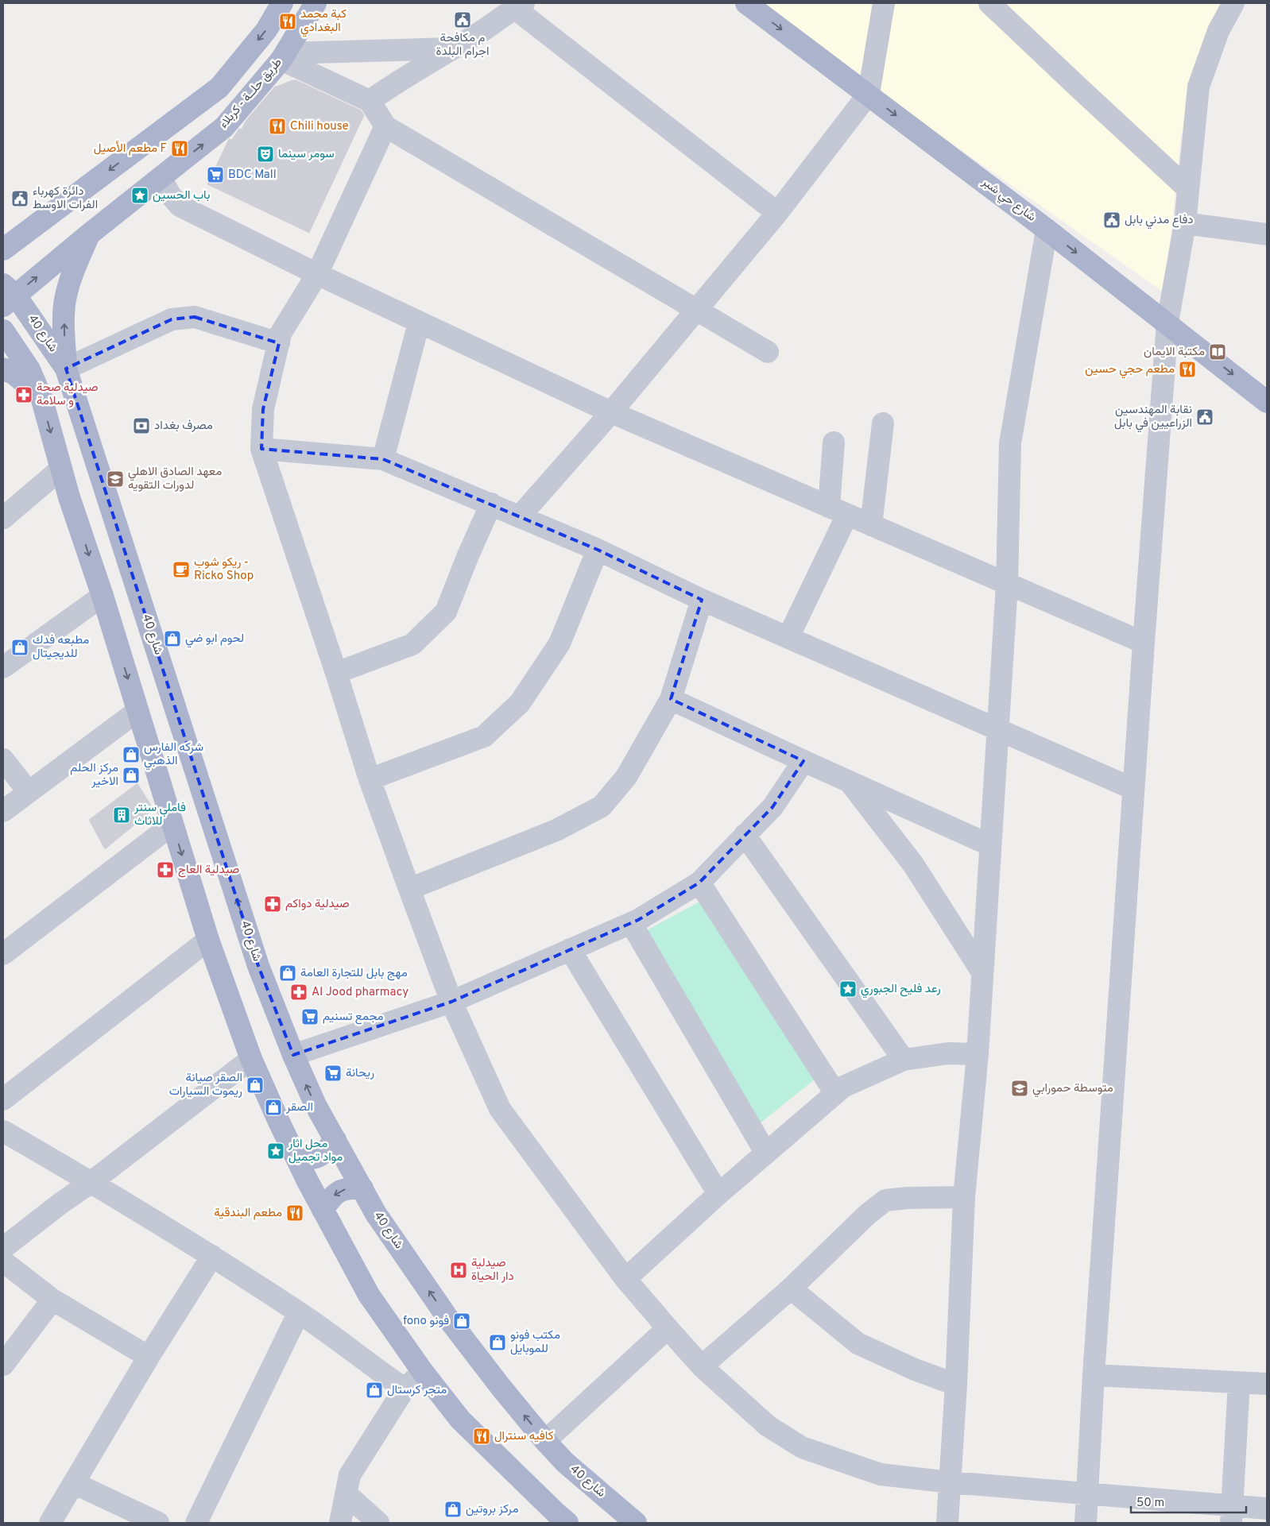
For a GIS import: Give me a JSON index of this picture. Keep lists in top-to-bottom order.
{
  "streets": {
    "main road": ["طريق حلــة - كربلاء", "شارع حي شبر", "شارع 40"]
  },
  "crossings": [
    ["طريق حلــة - كربلاء", "شارع 40"]
  ],
  "one_way": ["شارع حي شبر"],
  "places": {
    "public building": [
      "م مكافحة اجرام البلدة",
      "دائرة كهرباء الفرات الاوسط",
      "دفاع مدني بابل",
      "نقابة المهندسين الزراعيين في بابل"
    ],
    "restaurant": [
      "كبة محمد البغدادي",
      "Chili house",
      "مطعم الأصيل F",
      "مطعم حجي حسين",
      "مطعم البندقية",
      "كافيه سنترال"
    ],
    "theatre": ["سومر سينما"],
    "supermarket": ["BDC Mall", "مجمع تسنيم", "ريحانة"],
    "place": ["باب الحسين", "رعد فليح الجبوري", "محل اثار مواد تجميل"],
    "library": ["مكتبة الايمان"],
    "pharmacy": [
      "صيدلية صحة و سلامة",
      "صيدلية العاج",
      "صيدلية دواكم",
      "Al Jood pharmacy"
    ],
    "bank": ["مصرف بغداد"],
    "school or university": ["معهد الصادق الاهلي لدورات التقويه", "متوسطة حمورابي"],
    "cafe": ["ريكو شوب - Ricko Shop"],
    "shop": [
      "لحوم ابو ضي",
      "مطبعه فدك للديجيتال",
      "شركه الفارس الذهبي",
      "مركز الحلم الاخير",
      "مهج بابل للتجارة العامة",
      "الصقر صيانة ريموت السيارات",
      "الصقر",
      "fono فونو",
      "مكتب فونو للموبايل",
      "متجر كرستال",
      "مركز بروتين"
    ],
    "building": ["فاملي سنتر للاثاث"],
    "hospital": ["صيدلية دار الحياة"]
  },
  "scale_bar": "50 m"
}
